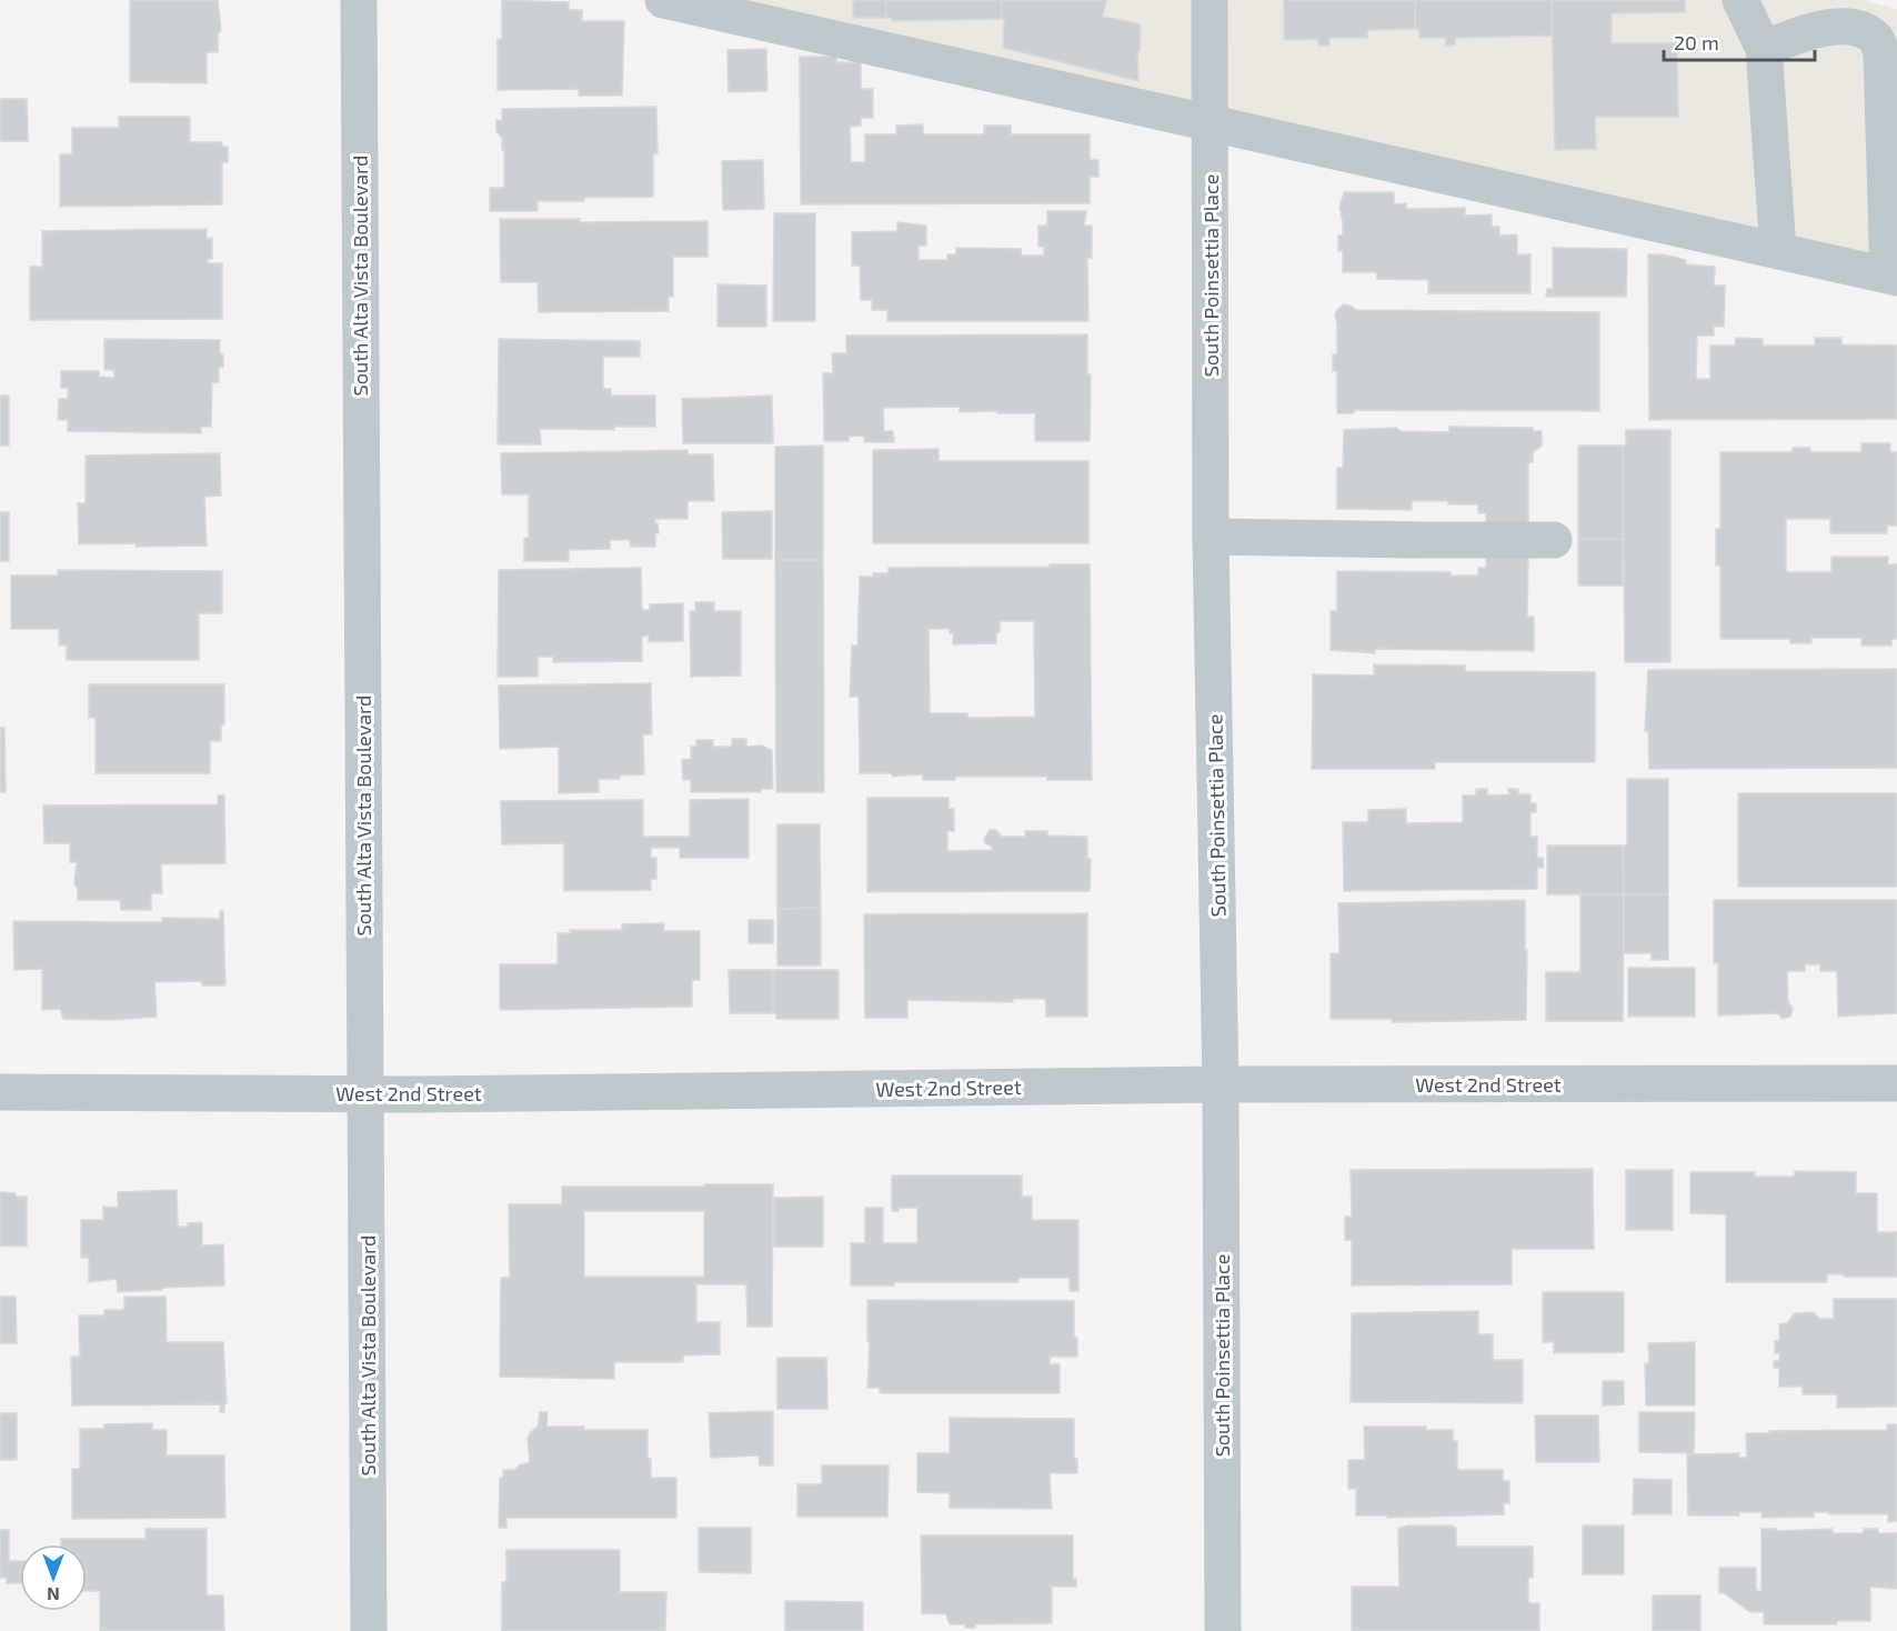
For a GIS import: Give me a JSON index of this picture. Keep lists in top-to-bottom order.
{
  "streets": {
    "street": ["South Alta Vista Boulevard", "South Poinsettia Place", "West 2nd Street"]
  },
  "crossings": [
    ["South Alta Vista Boulevard", "West 2nd Street"],
    ["South Poinsettia Place", "West 2nd Street"]
  ],
  "scale_bar": "20 m",
  "north": "bottom"
}
